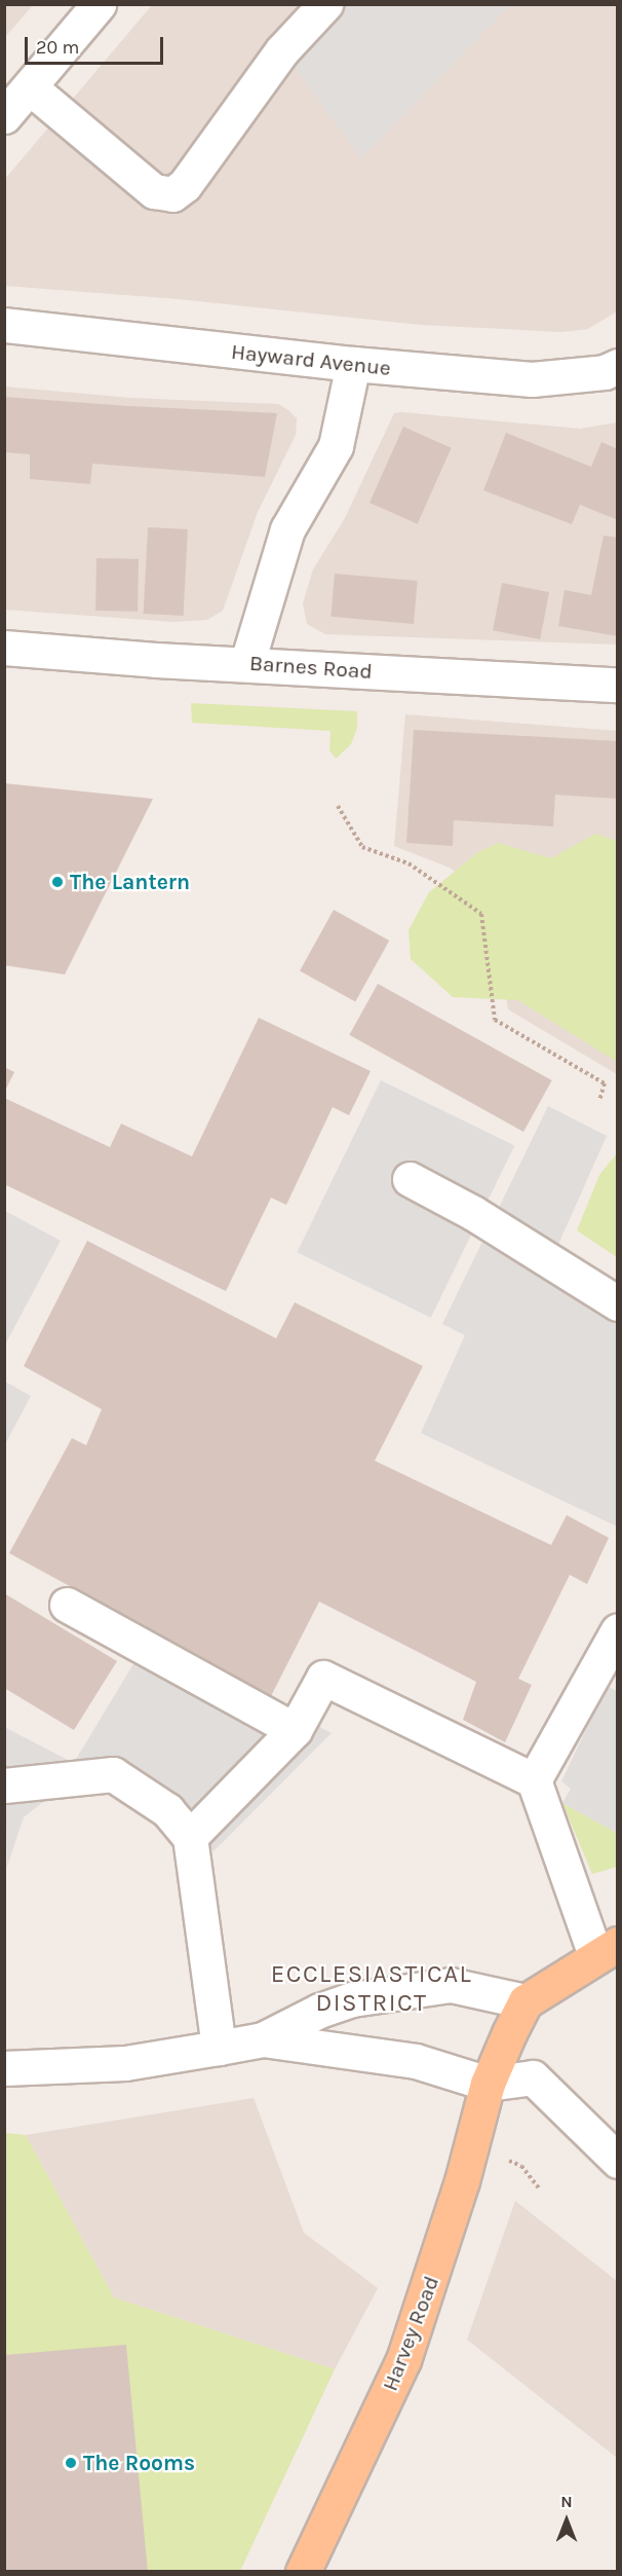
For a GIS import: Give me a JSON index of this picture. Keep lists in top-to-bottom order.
{
  "streets": {
    "main road": ["Harvey Road"],
    "street": ["Hayward Avenue", "Barnes Road"]
  },
  "districts": ["ECCLESIASTICAL DISTRICT"],
  "places": ["The Lantern", "The Rooms"],
  "scale_bar": "20 m",
  "north": "top"
}
